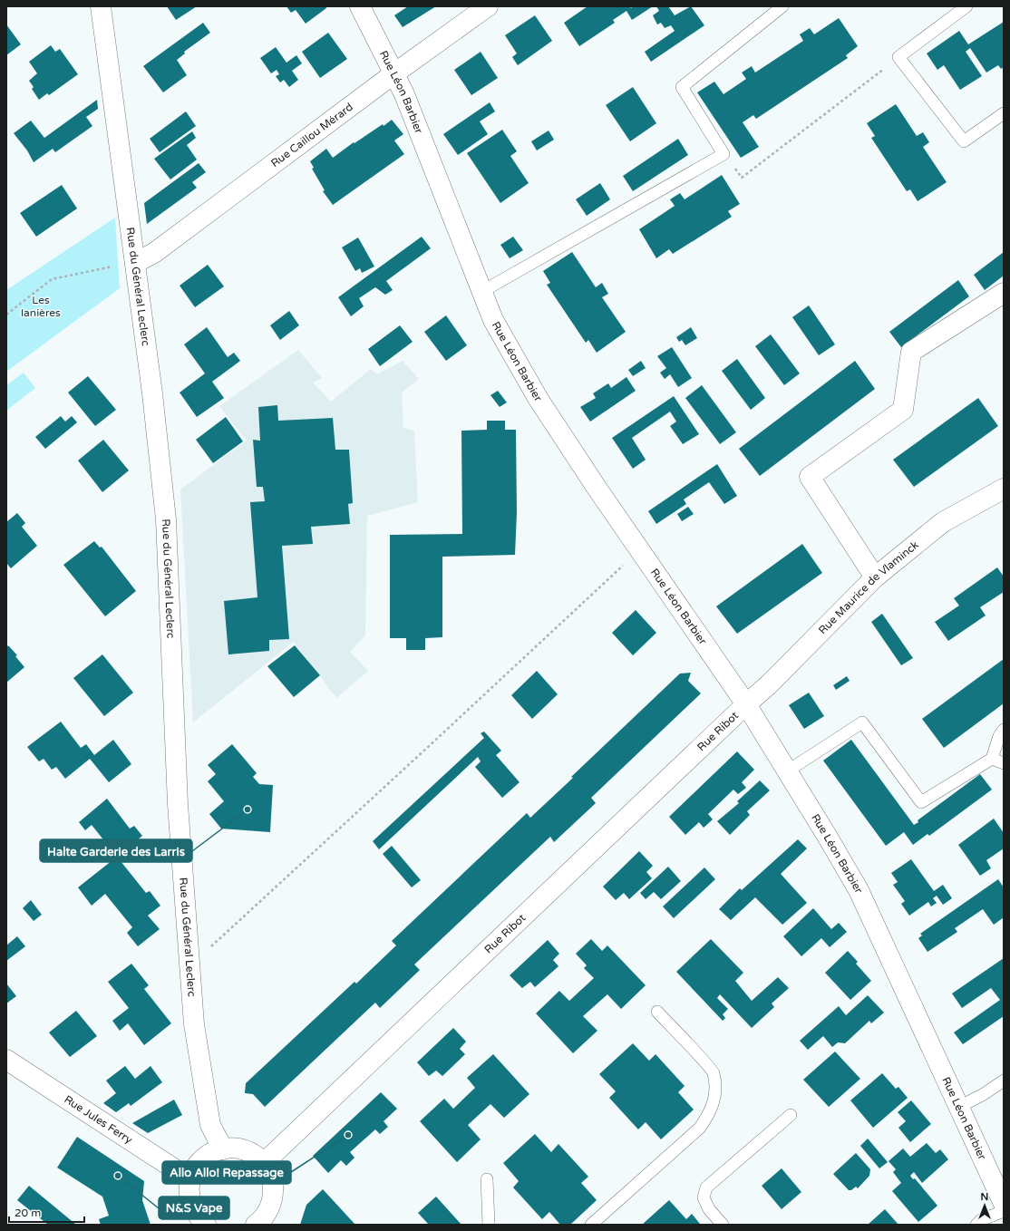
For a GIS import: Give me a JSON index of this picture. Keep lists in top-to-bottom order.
{
  "streets": {
    "street": [
      "Rue Léon Barbier",
      "Rue Caillou Mérard",
      "Rue du Général Leclerc",
      "Rue Maurice de Vlaminck",
      "Rue Ribot",
      "Rue Jules Ferry"
    ]
  },
  "crossings": [
    ["Rue Léon Barbier", "Rue Caillou Mérard"],
    ["Rue Léon Barbier", "Rue Maurice de Vlaminck"],
    ["Rue Léon Barbier", "Rue Ribot"],
    ["Rue Caillou Mérard", "Rue du Général Leclerc"],
    ["Rue Maurice de Vlaminck", "Rue Ribot"]
  ],
  "parks": ["Les lanières"],
  "places": ["Halte Garderie des Larris", "Allo Allo! Repassage", "N&S Vape"],
  "scale_bar": "20 m",
  "north": "top"
}
